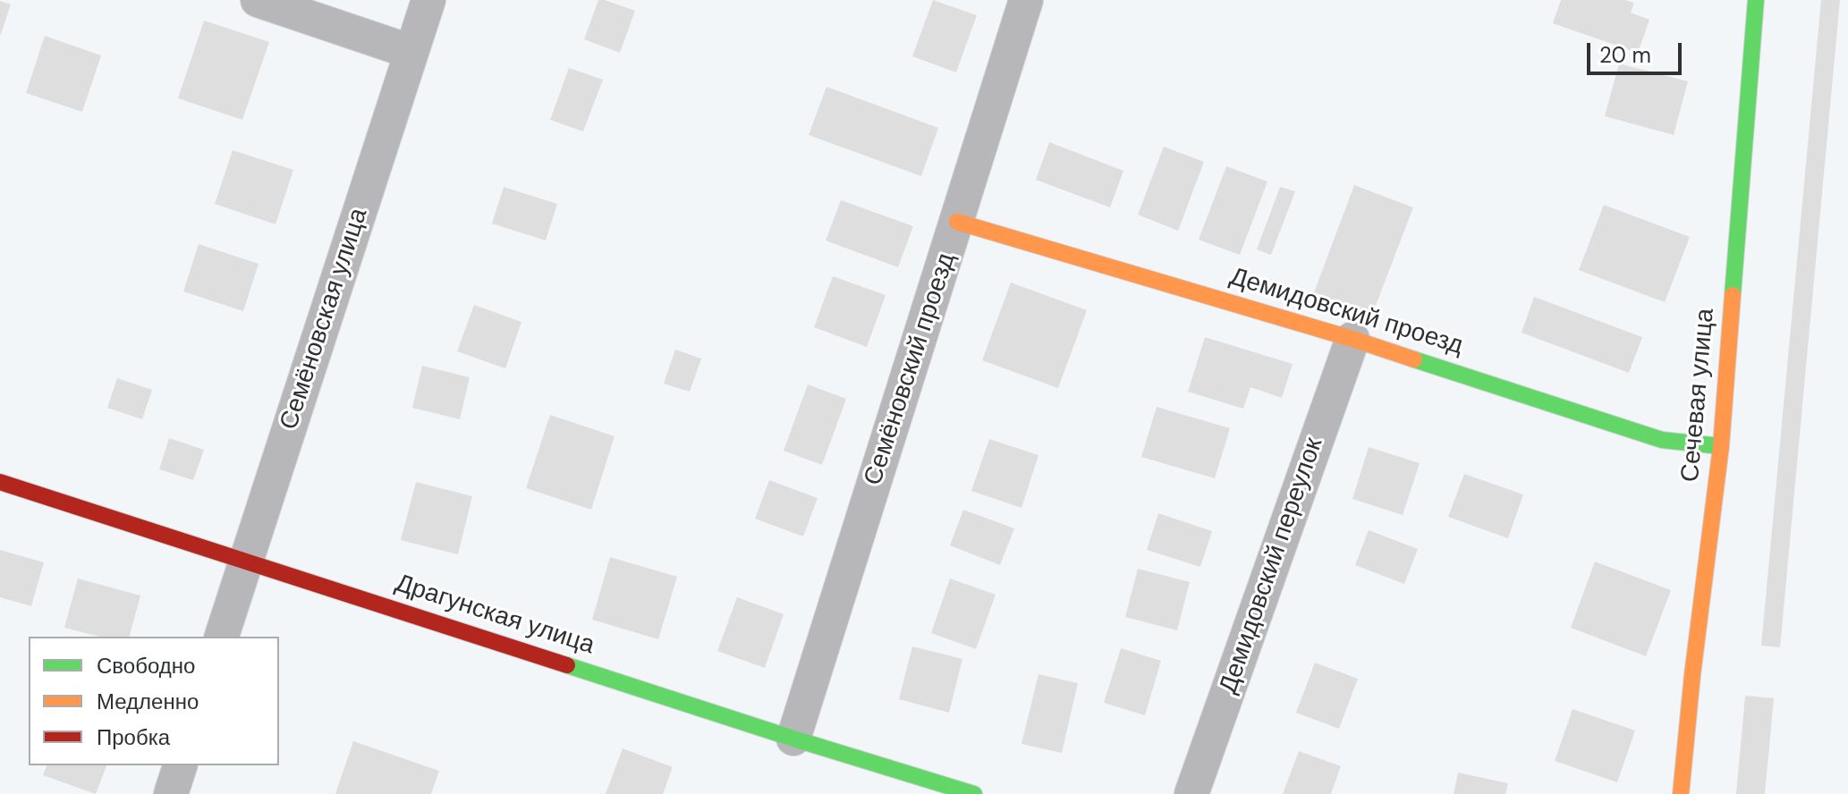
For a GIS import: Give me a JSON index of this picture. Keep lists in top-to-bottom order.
{
  "streets": {
    "street": [
      "Демидовский проезд",
      "Семёновская улица",
      "Семёновский проезд",
      "Сечевая улица",
      "Демидовский переулок",
      "Драгунская улица"
    ]
  },
  "crossings": [
    ["Демидовский проезд", "Семёновский проезд"],
    ["Демидовский проезд", "Сечевая улица"],
    ["Демидовский проезд", "Демидовский переулок"],
    ["Семёновская улица", "Драгунская улица"],
    ["Семёновский проезд", "Драгунская улица"]
  ],
  "legend": ["Свободно", "Медленно", "Пробка"],
  "scale_bar": "20 m"
}
